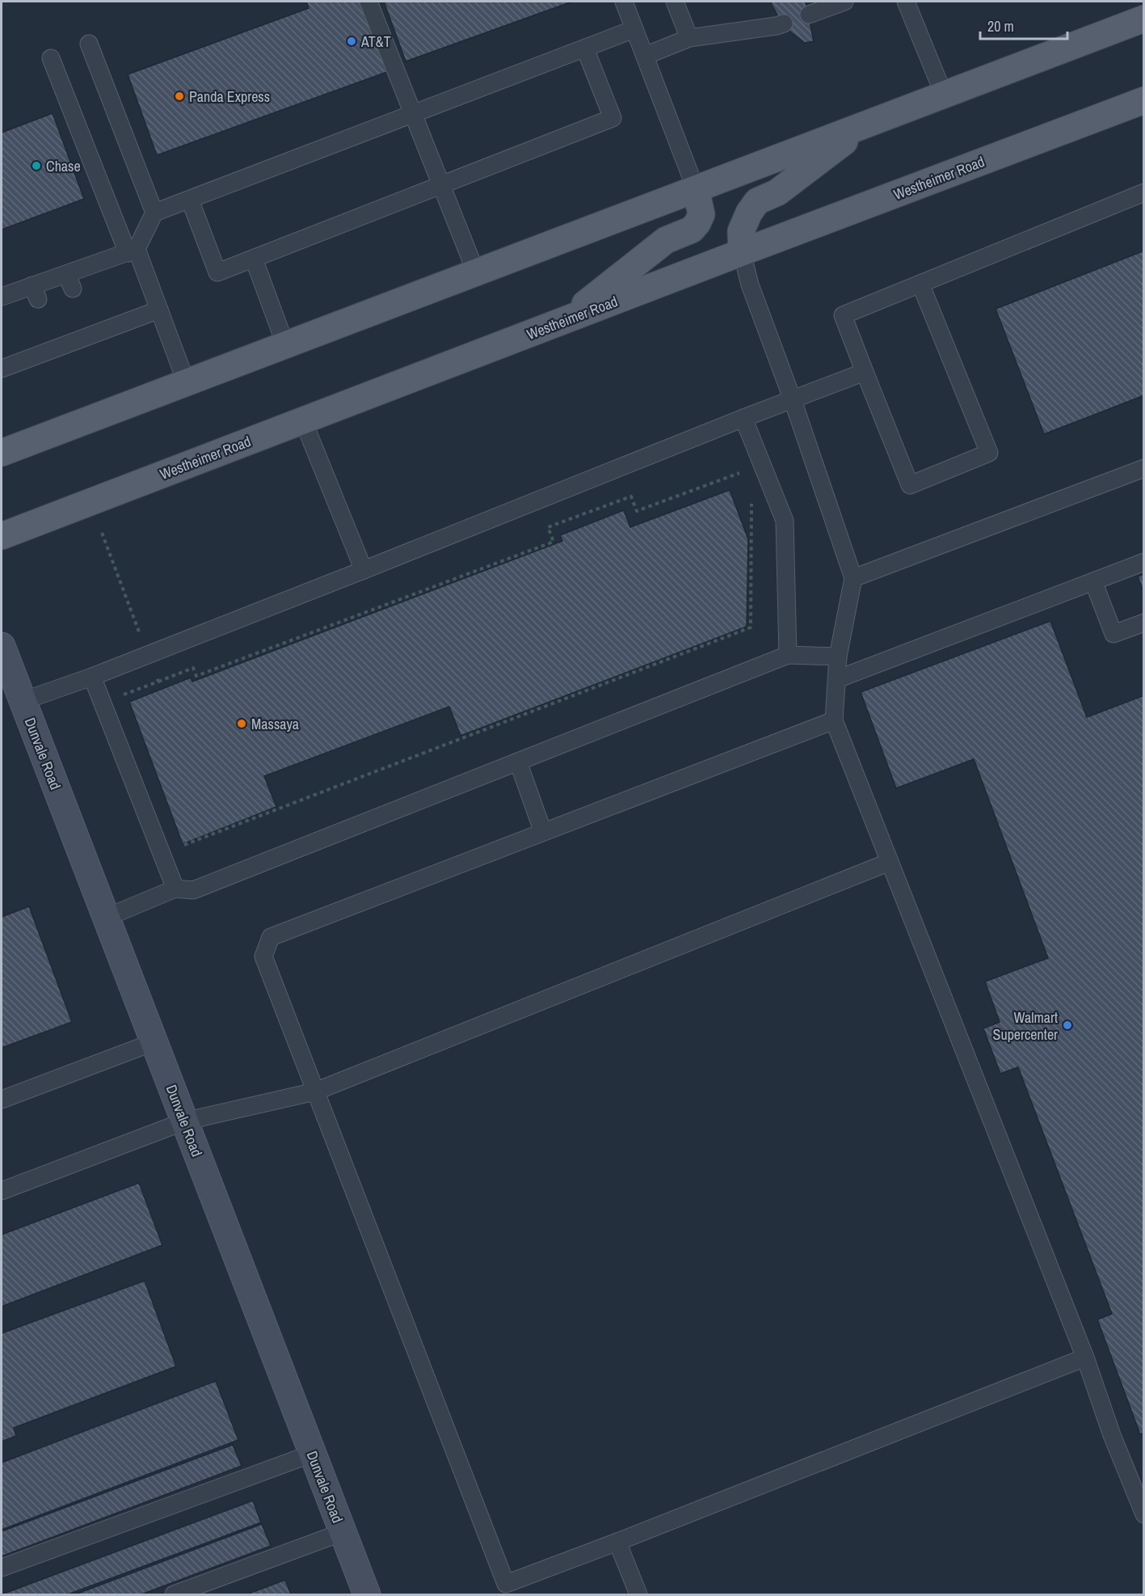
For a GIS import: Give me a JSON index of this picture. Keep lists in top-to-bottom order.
{
  "streets": {
    "main road": ["Westheimer Road"],
    "street": ["Dunvale Road"]
  },
  "places": [
    "AT&T",
    "Panda Express",
    "Chase",
    "Massaya",
    "Walmart Supercenter"
  ],
  "scale_bar": "20 m"
}
